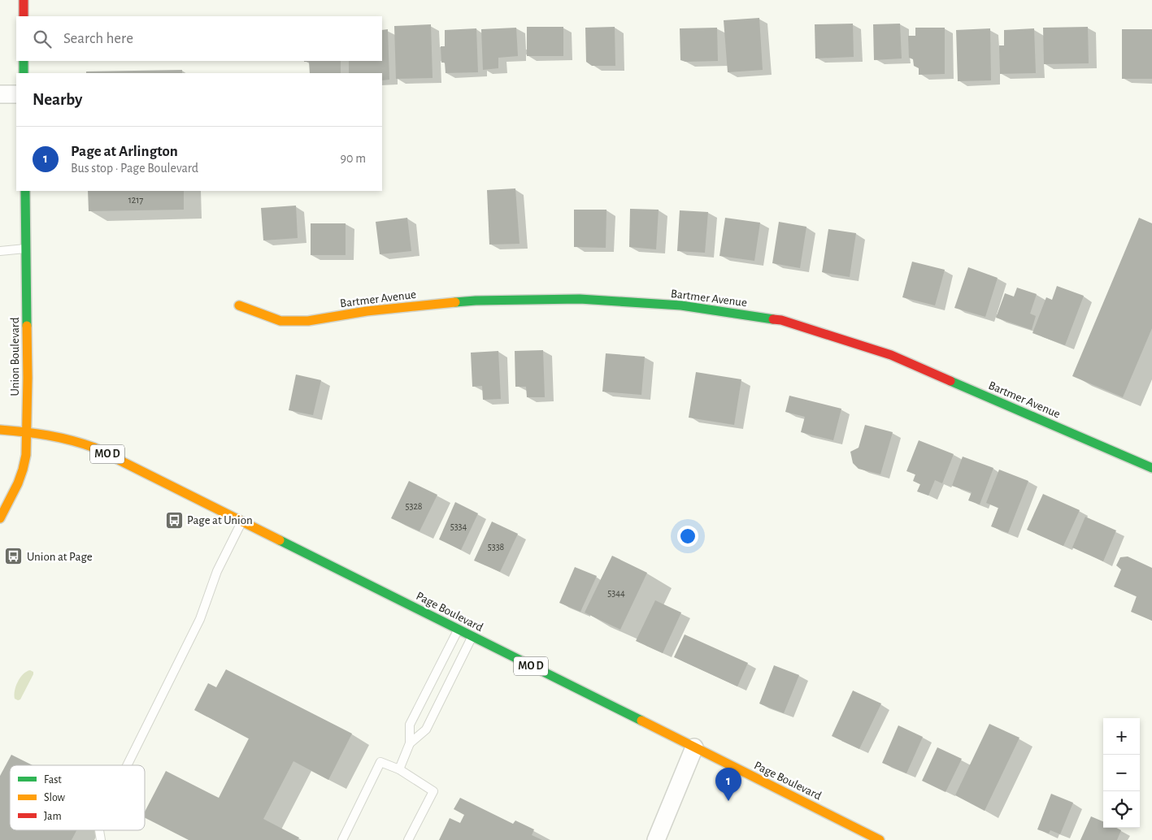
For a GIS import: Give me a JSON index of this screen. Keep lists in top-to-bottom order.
{
  "streets": {
    "main road": [
      "Bartmer Avenue",
      "Union Boulevard",
      "MO D",
      "Page Boulevard"
    ]
  },
  "crossings": [
    ["Union Boulevard", "Page Boulevard"]
  ],
  "places": {
    "bus stop": ["Page at Union", "Union at Page"]
  },
  "house_numbers": [
    "1217",
    "5328",
    "5334",
    "5338",
    "5344"
  ],
  "legend": ["Fast", "Slow", "Jam"],
  "page": {
    "search": "Search here",
    "heading": "Nearby",
    "list": [
      {
        "mark": "1",
        "name": "Page at Arlington",
        "note": "Bus stop · Page Boulevard",
        "value": "90 m"
      }
    ],
    "map_buttons": ["+", "−"],
    "pins": "1"
  }
}
